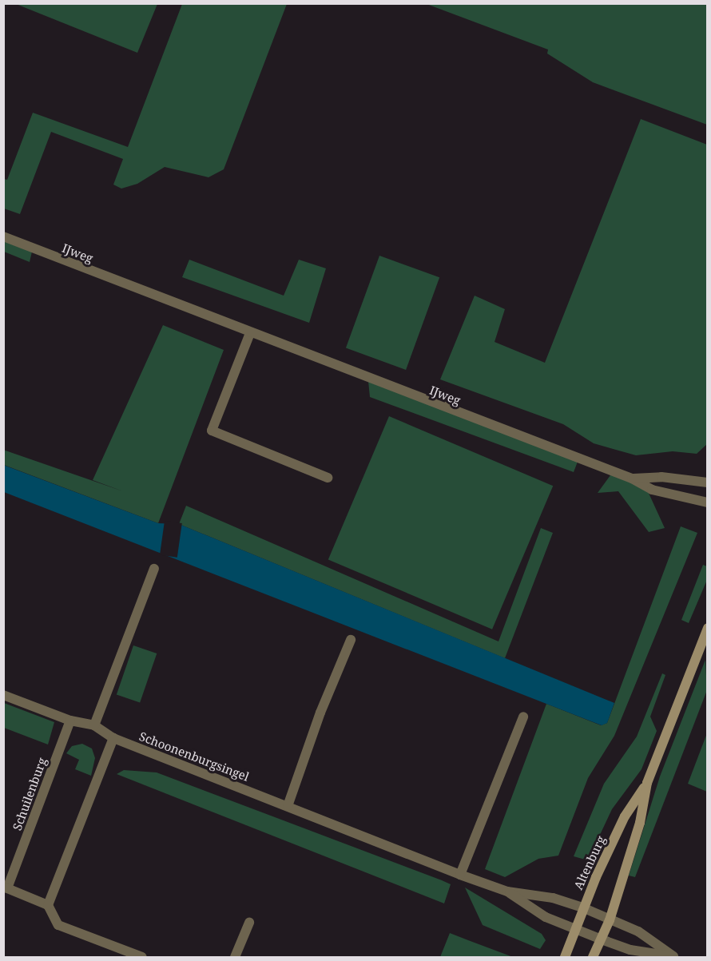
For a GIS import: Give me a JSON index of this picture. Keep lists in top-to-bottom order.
{
  "streets": {
    "main road": ["Altenburg"],
    "street": ["IJweg", "Schoonenburgsingel", "Schuilenburg"]
  },
  "crossings": [
    ["Schoonenburgsingel", "Schuilenburg"],
    ["Schoonenburgsingel", "Altenburg"]
  ]
}
